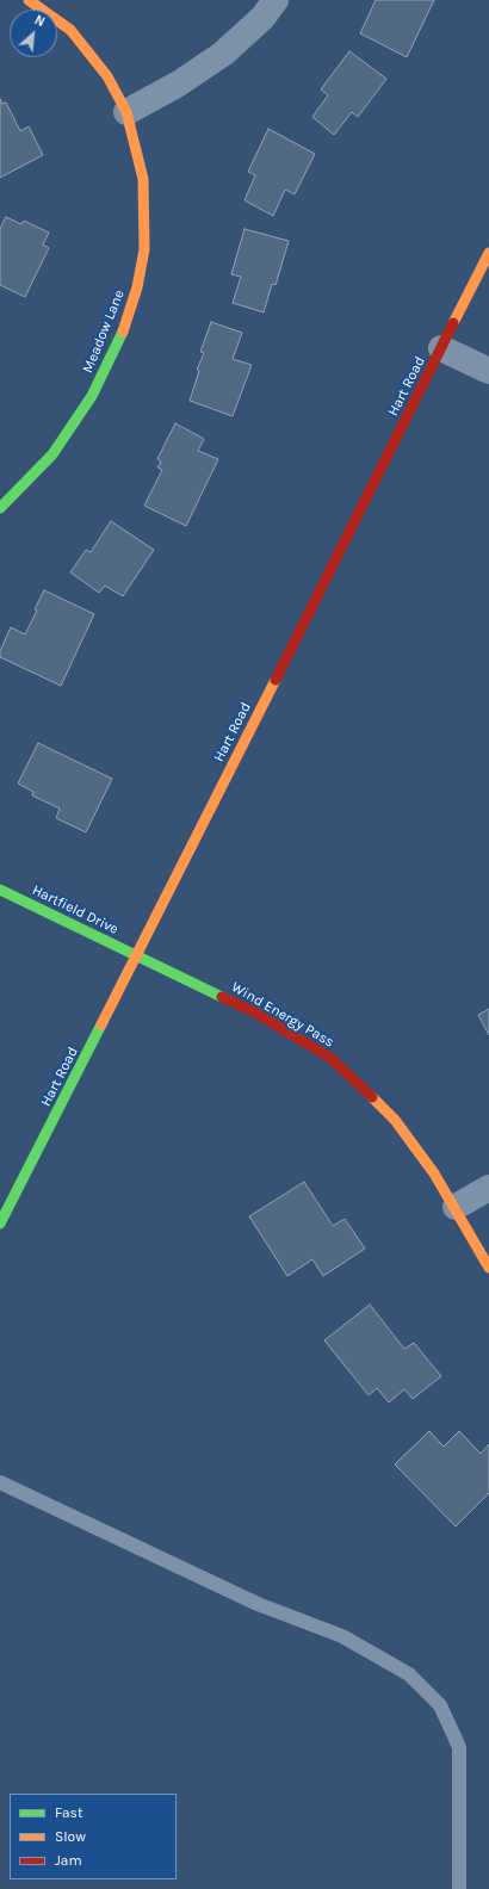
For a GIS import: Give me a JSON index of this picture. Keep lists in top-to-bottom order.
{
  "streets": {
    "street": [
      "Meadow Lane",
      "Hart Road",
      "Hartfield Drive",
      "Wind Energy Pass"
    ]
  },
  "crossings": [
    ["Hart Road", "Hartfield Drive"],
    ["Hart Road", "Wind Energy Pass"],
    ["Hartfield Drive", "Wind Energy Pass"]
  ],
  "legend": ["Fast", "Slow", "Jam"],
  "north": "top right"
}
